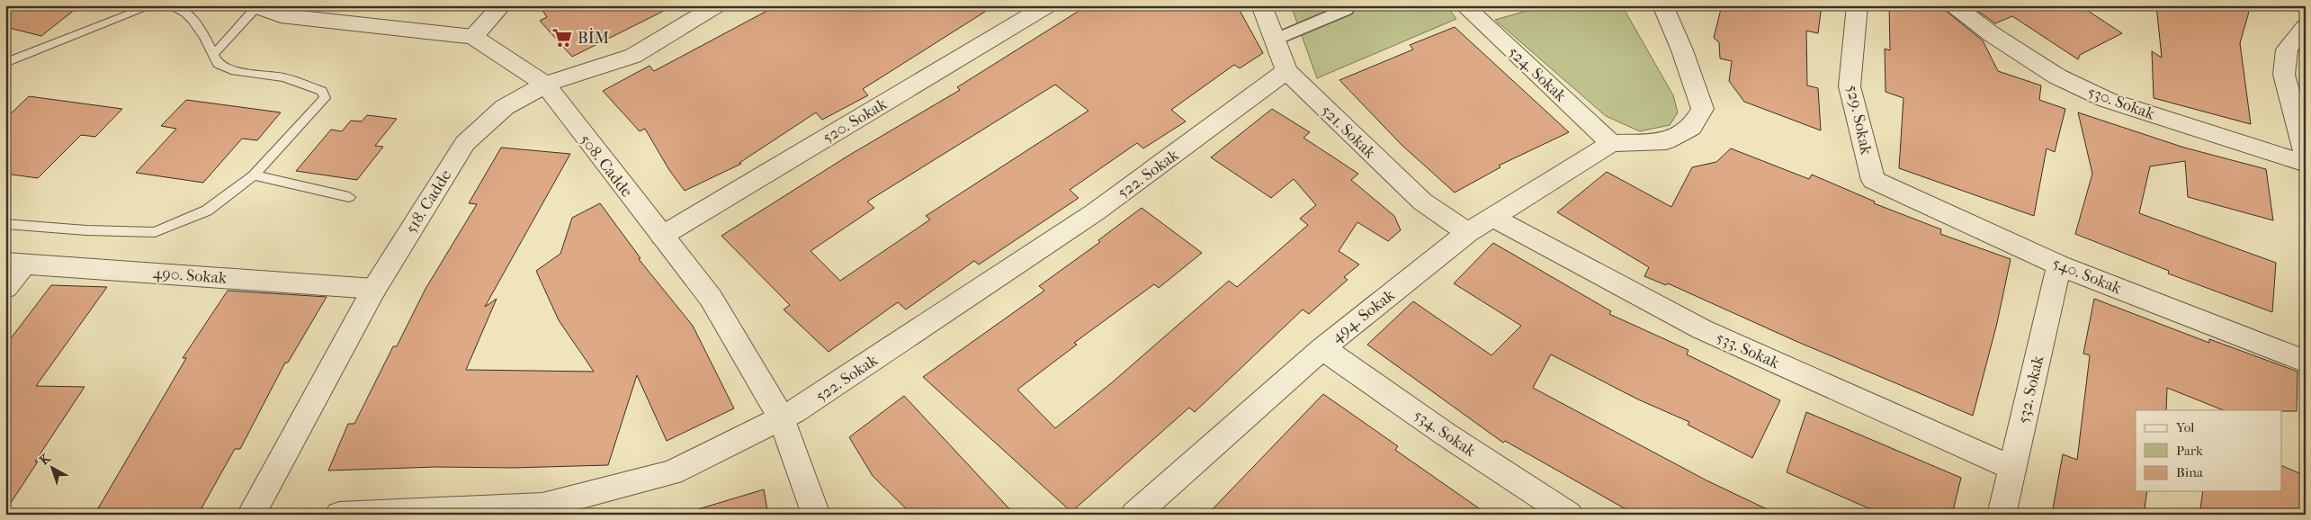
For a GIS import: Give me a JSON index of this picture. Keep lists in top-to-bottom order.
{
  "streets": {
    "street": [
      "524. Sokak",
      "530. Sokak",
      "529. Sokak",
      "520. Sokak",
      "521. Sokak",
      "508. Cadde",
      "522. Sokak",
      "518. Cadde",
      "490. Sokak",
      "540. Sokak",
      "494. Sokak",
      "533. Sokak",
      "532. Sokak",
      "534. Sokak"
    ]
  },
  "crossings": [
    ["524. Sokak", "494. Sokak"],
    ["529. Sokak", "540. Sokak"],
    ["520. Sokak", "508. Cadde"],
    ["521. Sokak", "522. Sokak"],
    ["521. Sokak", "494. Sokak"],
    ["508. Cadde", "522. Sokak"],
    ["508. Cadde", "518. Cadde"],
    ["518. Cadde", "490. Sokak"],
    ["540. Sokak", "532. Sokak"],
    ["494. Sokak", "533. Sokak"],
    ["494. Sokak", "534. Sokak"],
    ["533. Sokak", "532. Sokak"]
  ],
  "places": {
    "supermarket": ["BİM"]
  },
  "legend": ["Yol", "Park", "Bina"],
  "north": "top left"
}
